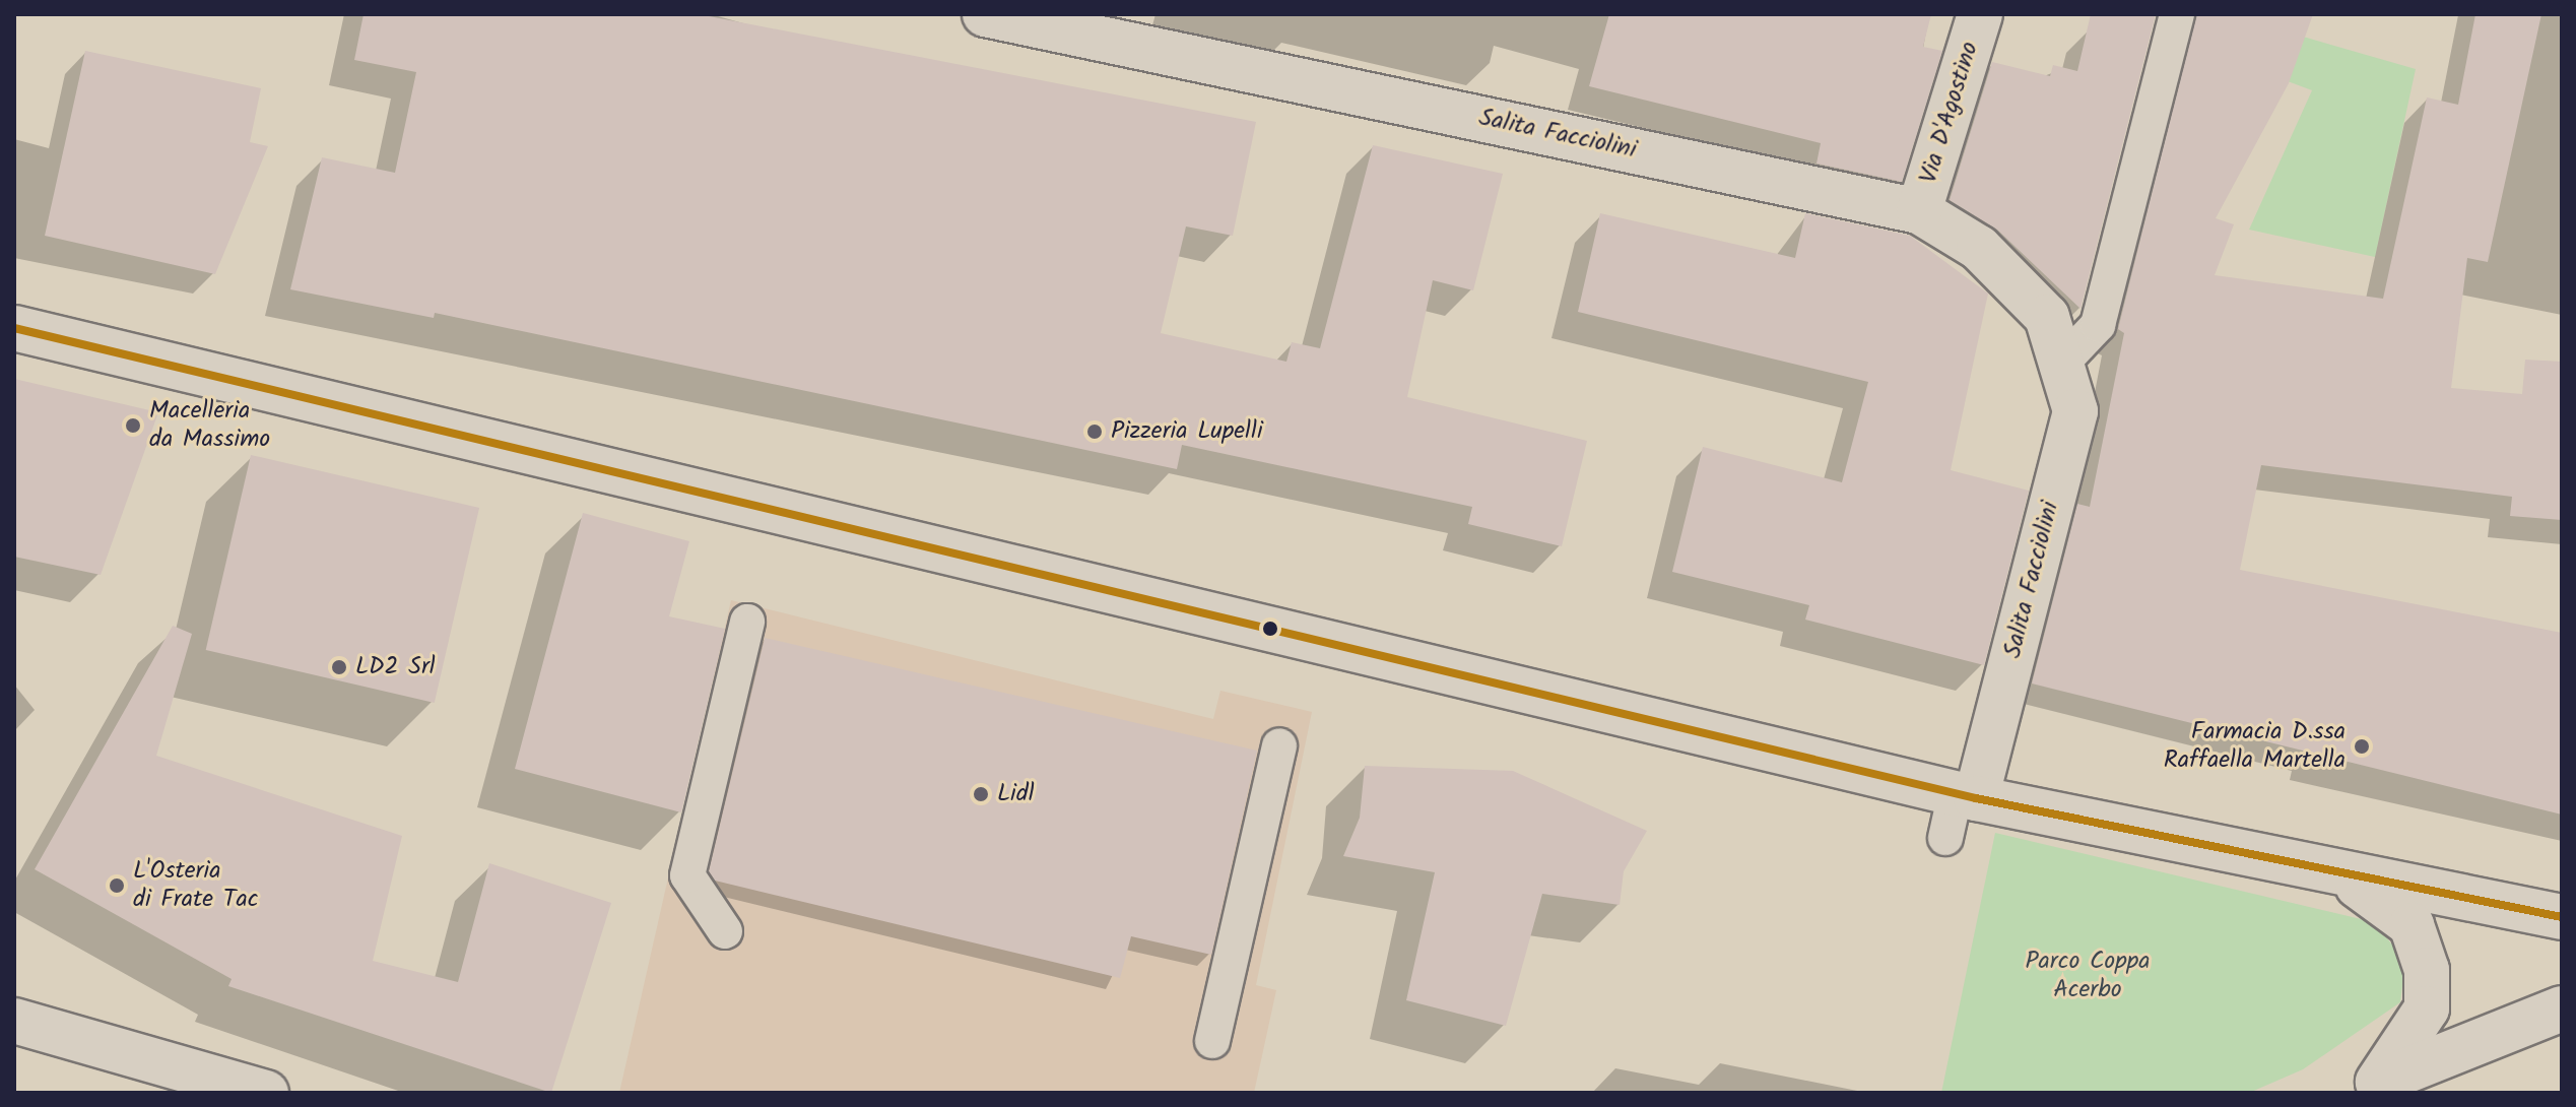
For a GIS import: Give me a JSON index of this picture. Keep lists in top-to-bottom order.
{
  "streets": {
    "street": ["Via D'Agostino", "Salita Facciolini"]
  },
  "crossings": [
    ["Via D'Agostino", "Salita Facciolini"]
  ],
  "parks": ["Parco Coppa Acerbo"],
  "places": [
    "Macelleria da Massimo",
    "Pizzeria Lupelli",
    "LD2 Srl",
    "Farmacia D.ssa Raffaella Martella",
    "Lidl",
    "L'Osteria di Frate Tac"
  ]
}
